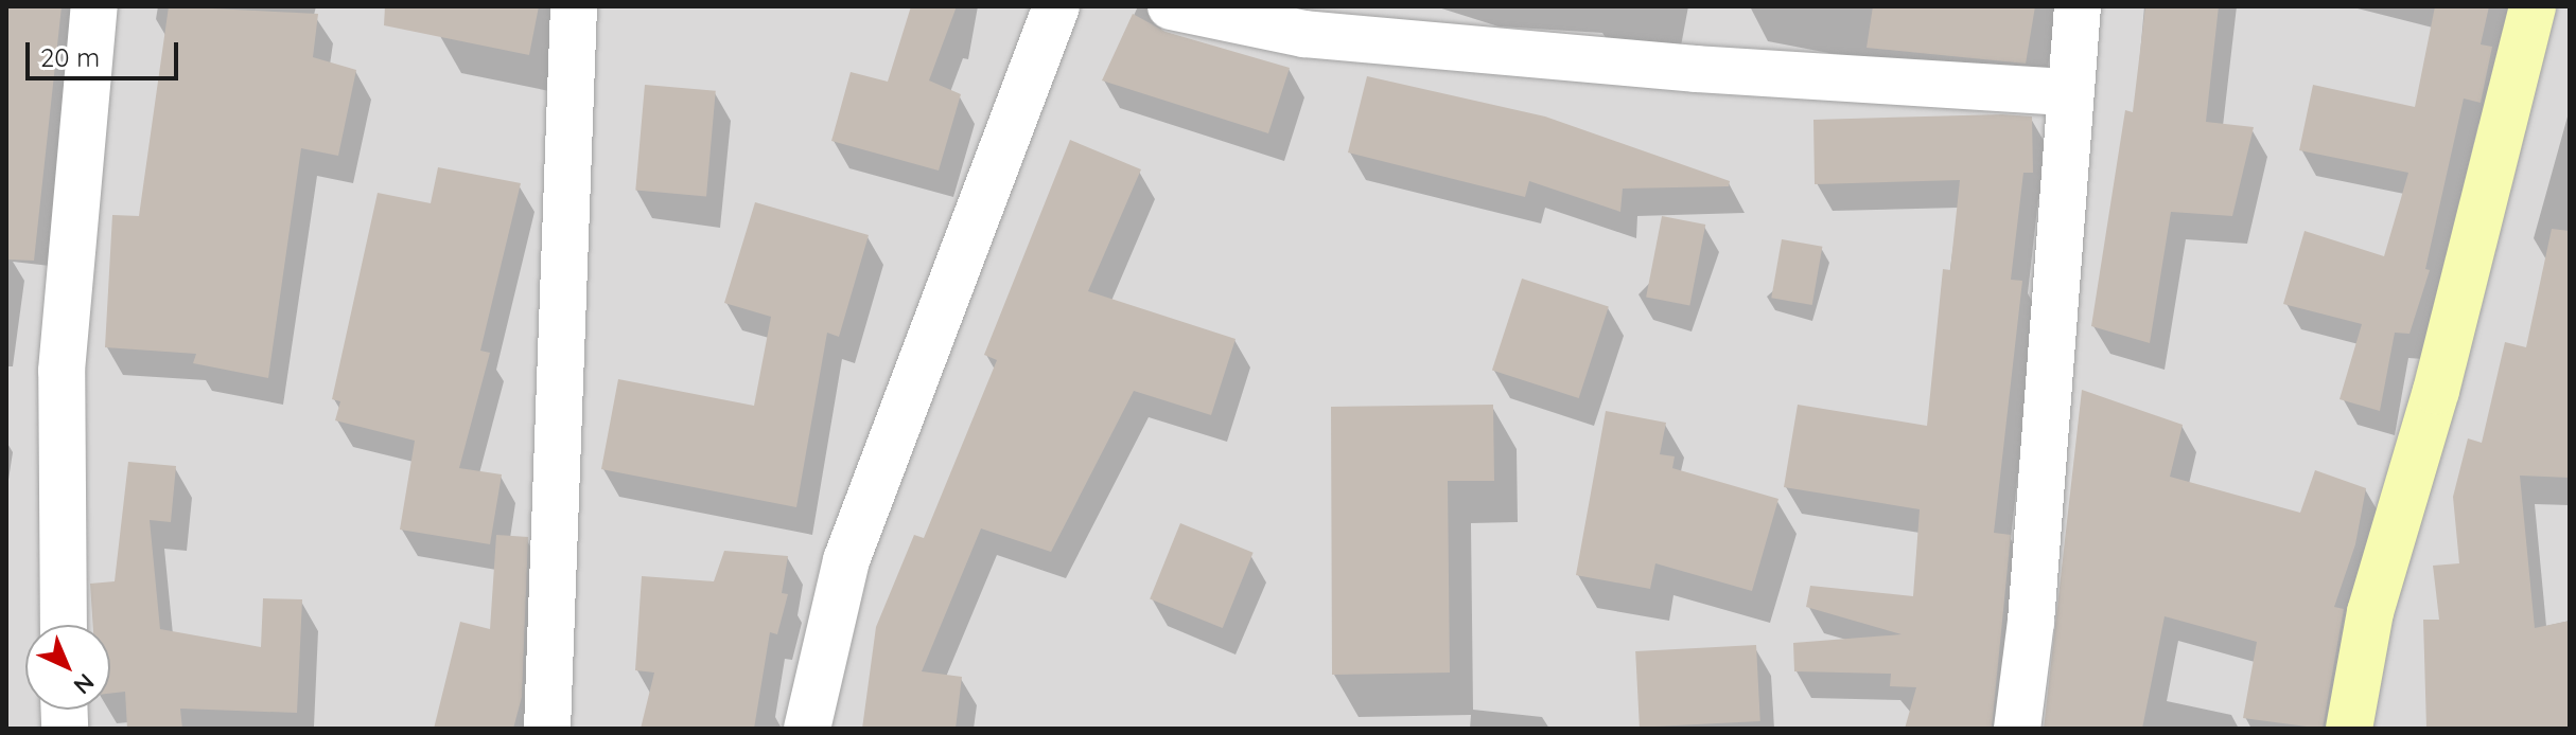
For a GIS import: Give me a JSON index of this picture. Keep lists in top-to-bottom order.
{
  "scale_bar": "20 m",
  "north": "bottom right"
}
